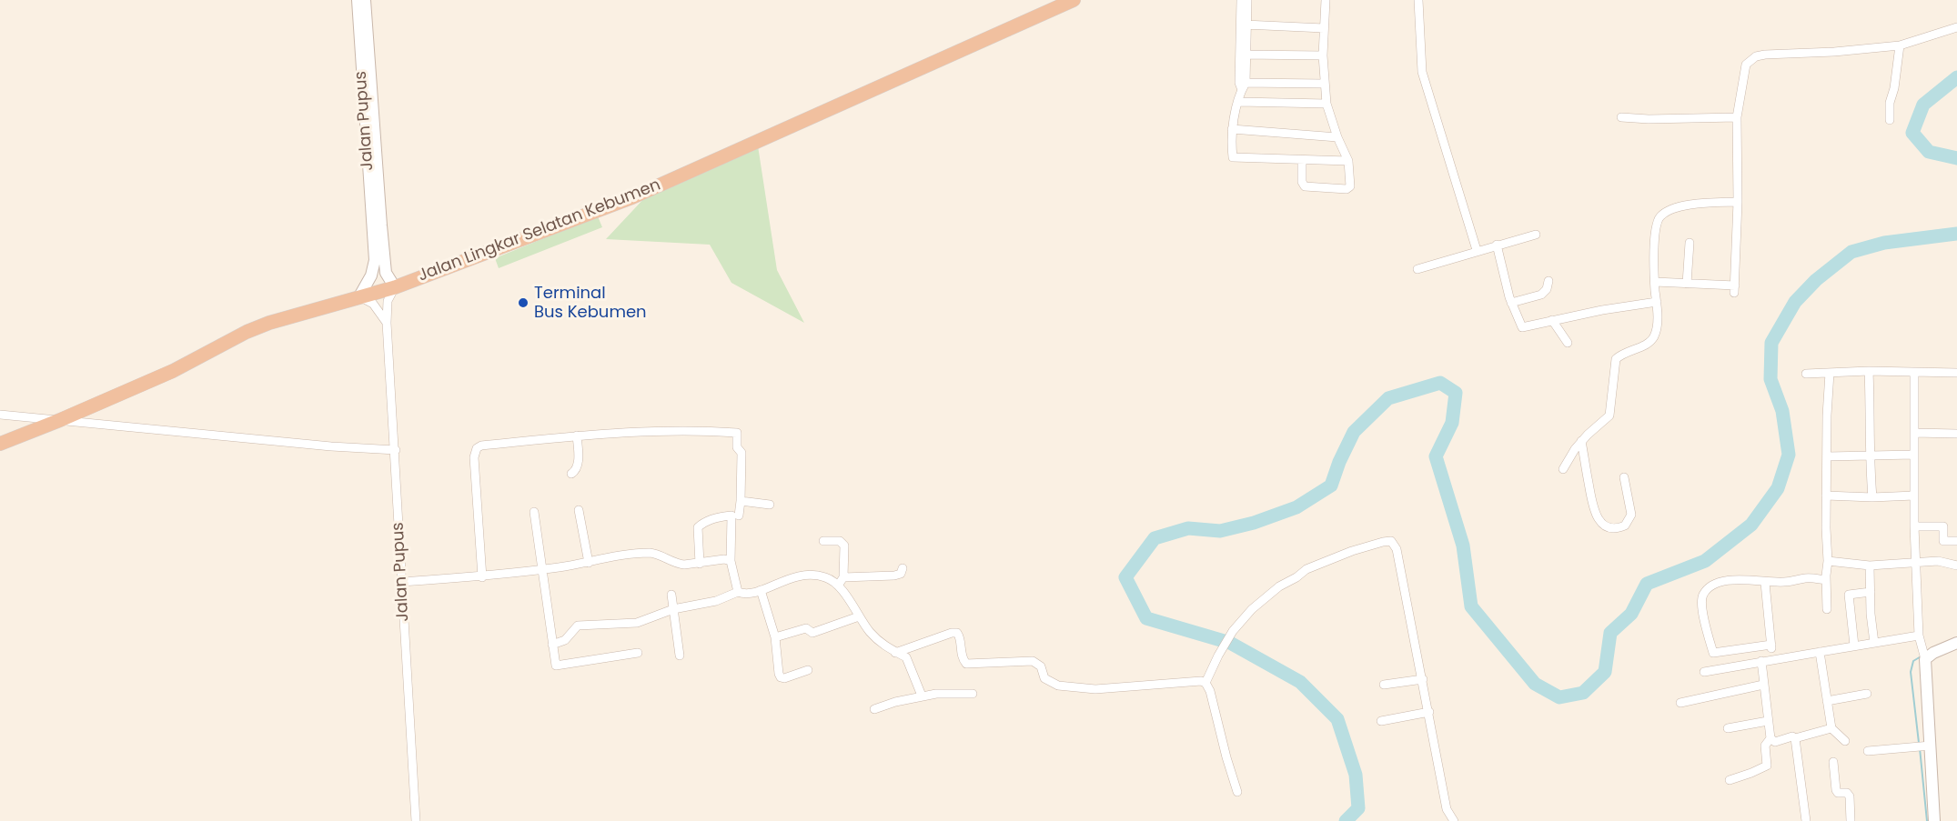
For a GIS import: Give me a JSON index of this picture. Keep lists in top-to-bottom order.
{
  "streets": {
    "highway": ["Jalan Lingkar Selatan Kebumen"],
    "street": ["Jalan Pupus"]
  },
  "crossings": [
    ["Jalan Pupus", "Jalan Lingkar Selatan Kebumen"]
  ],
  "places": ["Terminal Bus Kebumen"]
}
